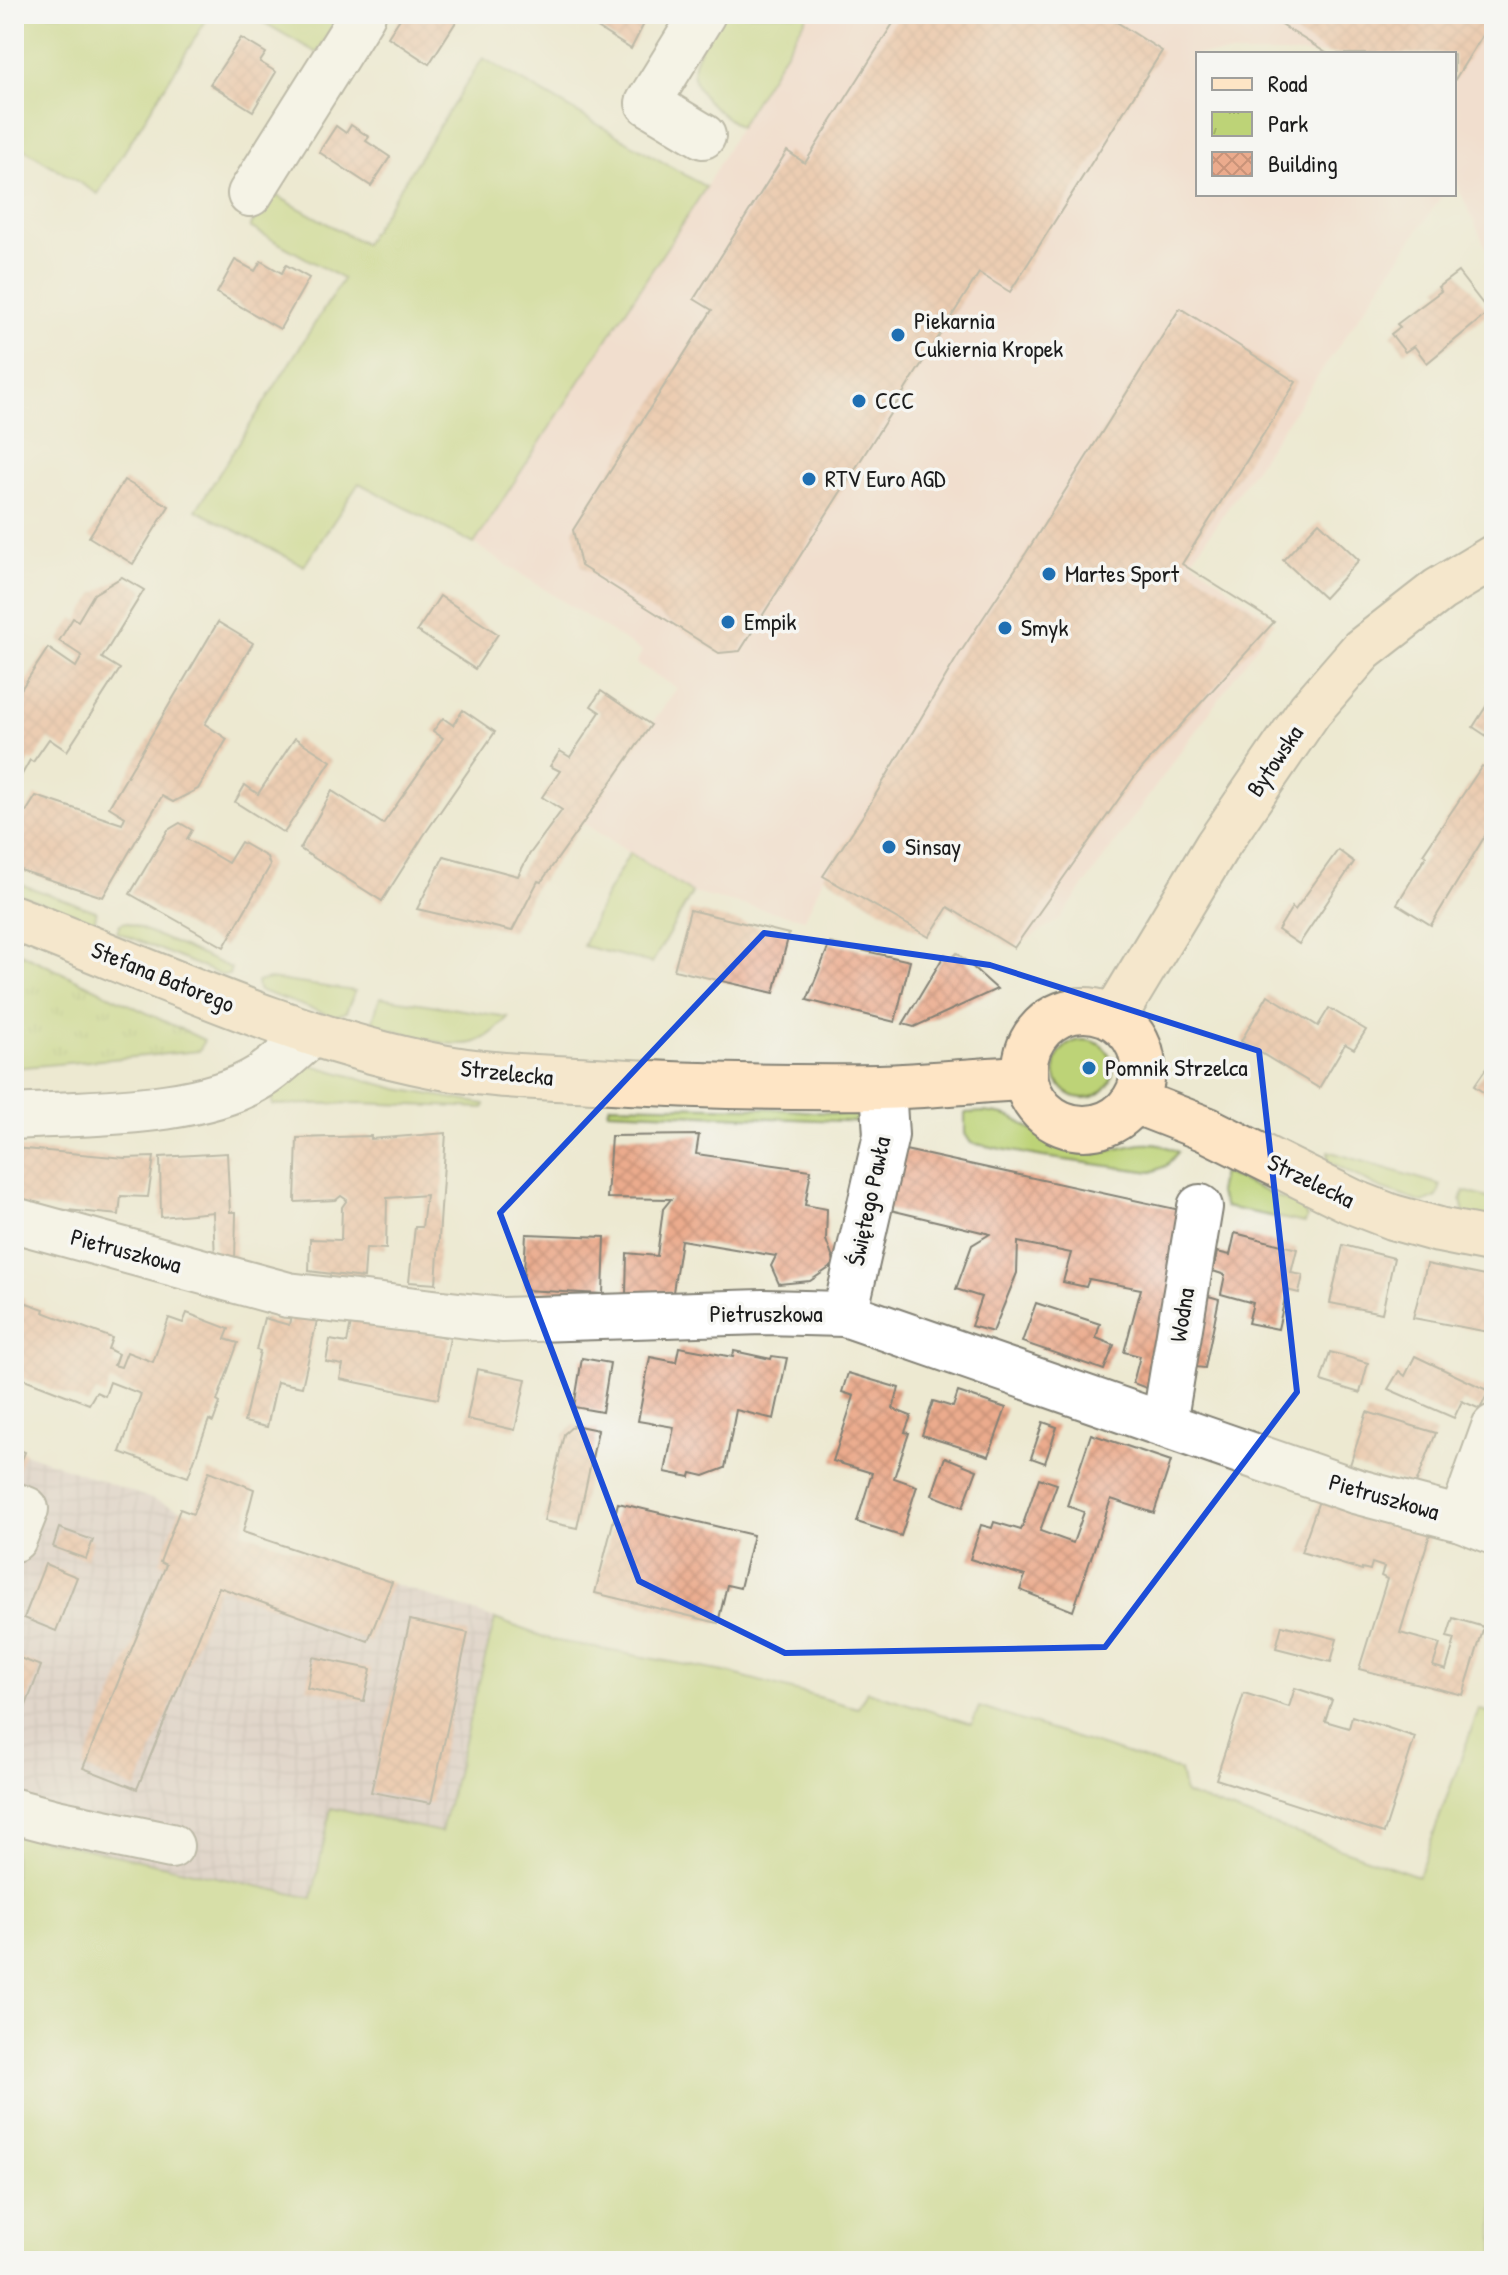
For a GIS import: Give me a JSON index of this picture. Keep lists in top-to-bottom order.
{
  "streets": {
    "street": [
      "Bytowska",
      "Stefana Batorego",
      "Strzelecka",
      "Świętego Pawła",
      "Pietruszkowa",
      "Wodna"
    ]
  },
  "crossings": [
    ["Bytowska", "Strzelecka"],
    ["Stefana Batorego", "Strzelecka"],
    ["Strzelecka", "Świętego Pawła"],
    ["Świętego Pawła", "Pietruszkowa"],
    ["Pietruszkowa", "Wodna"]
  ],
  "places": [
    "Piekarnia Cukiernia Kropek",
    "CCC",
    "RTV Euro AGD",
    "Martes Sport",
    "Empik",
    "Smyk",
    "Sinsay",
    "Pomnik Strzelca"
  ],
  "legend": ["Road", "Park", "Building"]
}
